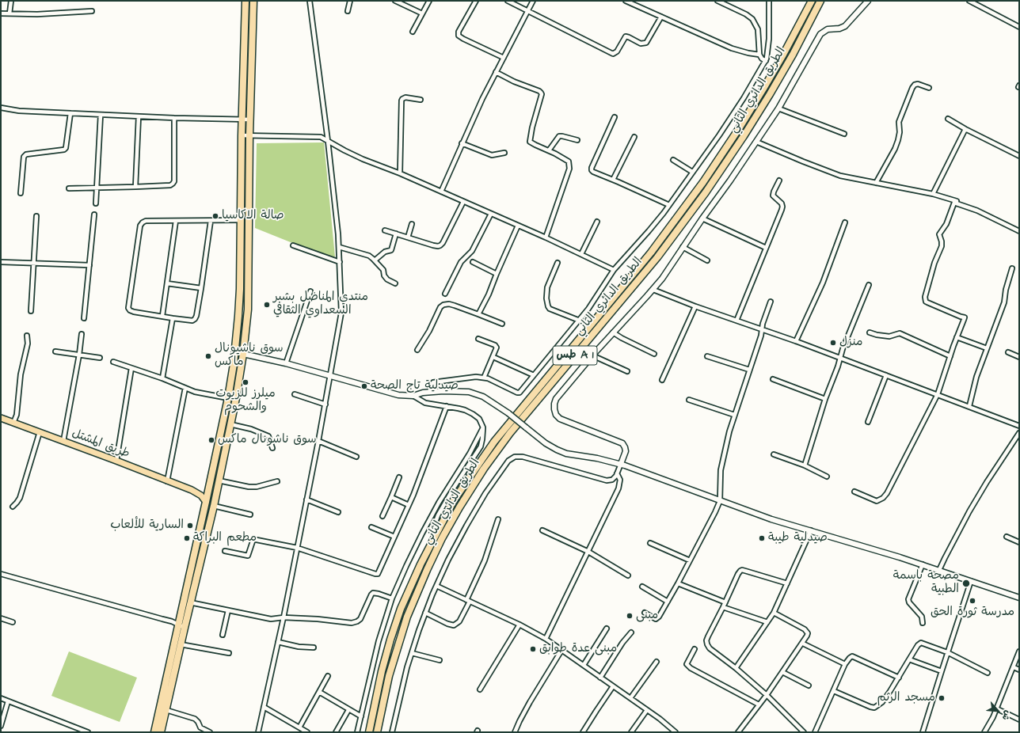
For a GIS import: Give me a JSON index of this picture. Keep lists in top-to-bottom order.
{
  "streets": {
    "highway": ["الطريق الدائري الثاني", "طس A 1"],
    "main road": ["طريق المشتل"]
  },
  "places": [
    "صالة الاكاسيا",
    "منتدي المناضل بشير السعداوي الثقافي",
    "منزل",
    "سوق ناشيونال ماكس",
    "ميلرز للزيوت والشحوم",
    "صيدلية تاج الصحة",
    "سوق ناشونال ماكس",
    "السارية للألعاب",
    "مطعم البراكة",
    "صيدلية طيبة",
    "مصحة باسمة الطبية",
    "مدرسة ثورة الحق",
    "مبنى",
    "مبنى عدة طوابق",
    "مسجد الرثم"
  ],
  "north": "bottom right"
}
